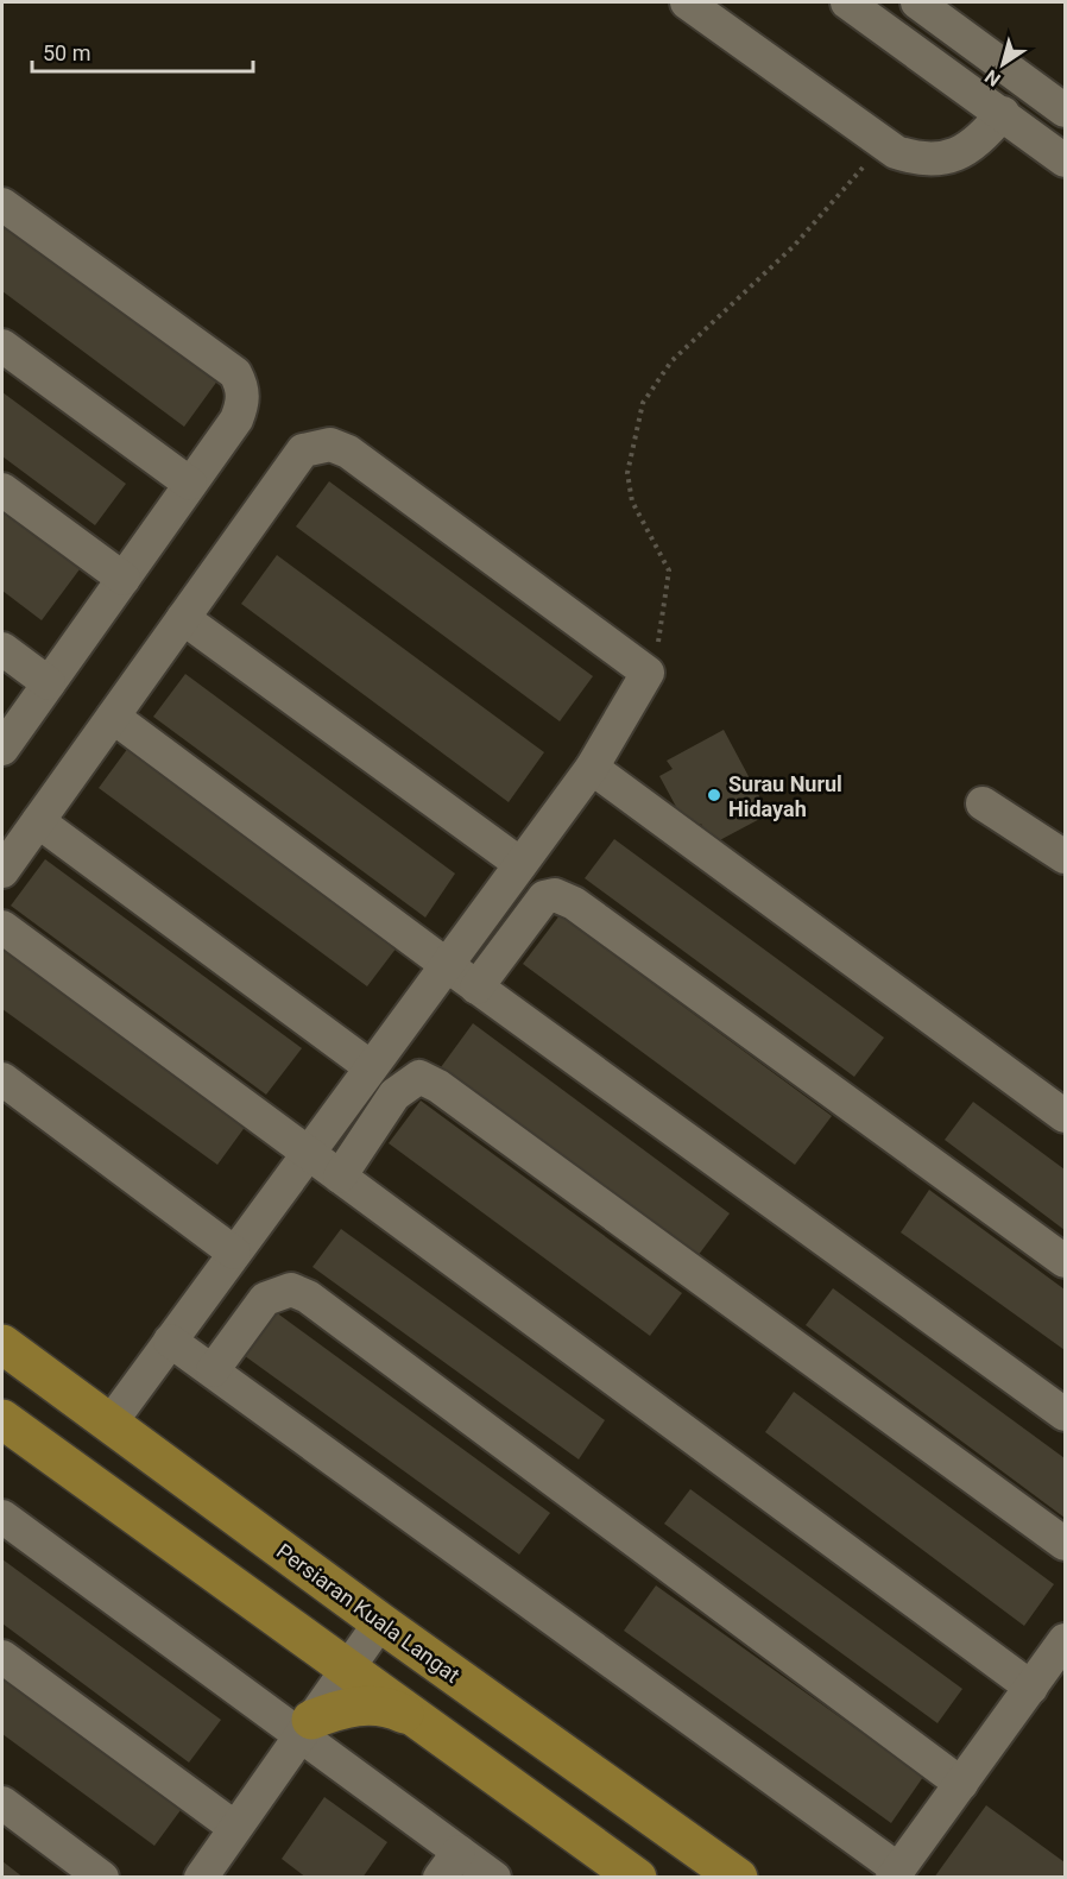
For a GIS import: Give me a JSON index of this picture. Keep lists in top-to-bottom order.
{
  "streets": {
    "main road": ["Persiaran Kuala Langat"]
  },
  "places": ["Surau Nurul Hidayah"],
  "scale_bar": "50 m",
  "north": "bottom left"
}
